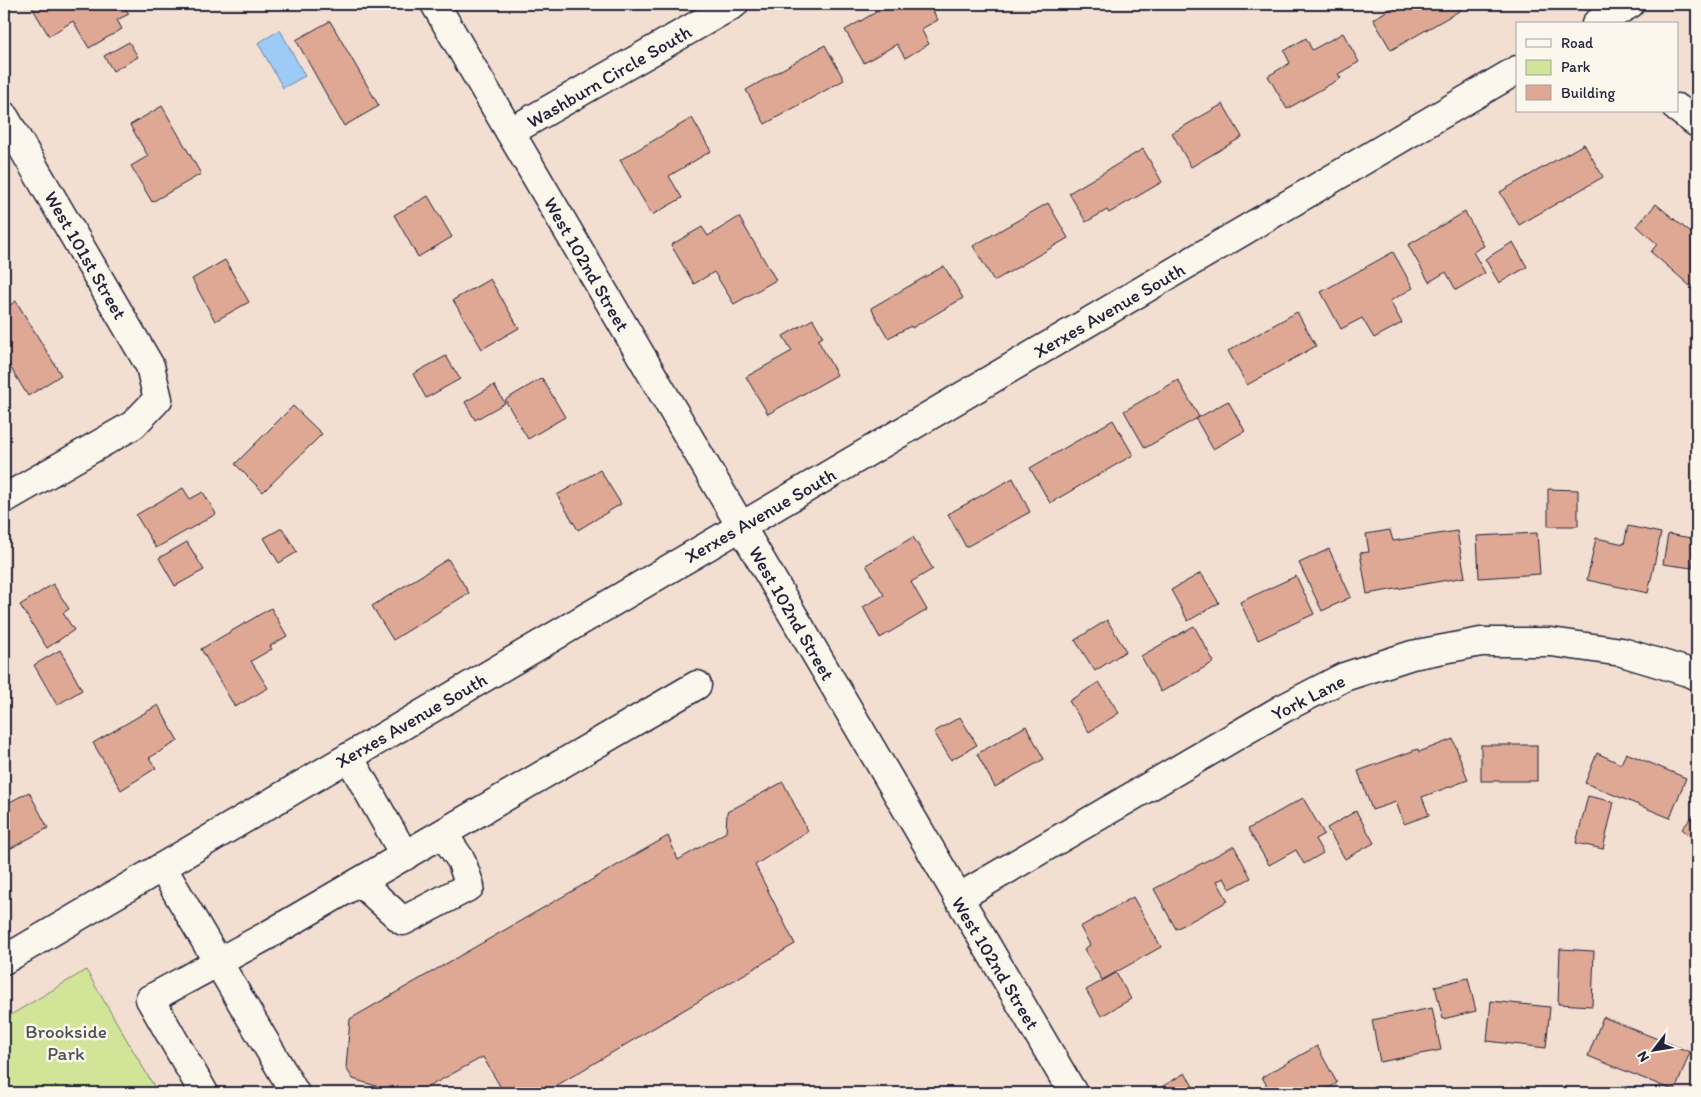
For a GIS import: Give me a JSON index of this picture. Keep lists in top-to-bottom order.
{
  "streets": {
    "street": [
      "Washburn Circle South",
      "West 101st Street",
      "West 102nd Street",
      "Xerxes Avenue South",
      "York Lane"
    ]
  },
  "crossings": [
    ["Washburn Circle South", "West 102nd Street"],
    ["West 102nd Street", "Xerxes Avenue South"],
    ["West 102nd Street", "York Lane"]
  ],
  "parks": ["Brookside Park"],
  "legend": ["Road", "Park", "Building"],
  "north": "bottom left"
}
